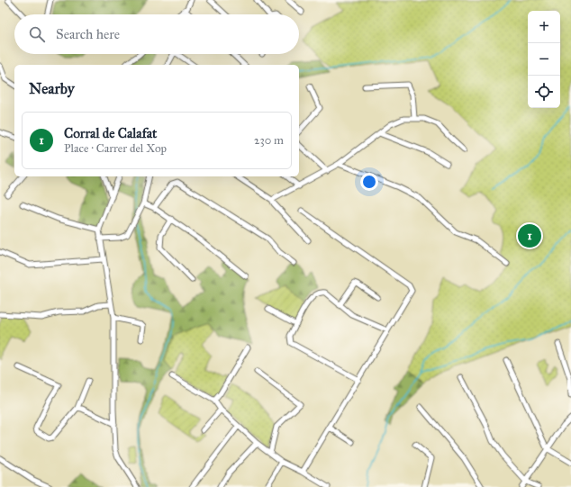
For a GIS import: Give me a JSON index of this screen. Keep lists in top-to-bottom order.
{
  "page": {
    "map_buttons": ["+", "−"],
    "search": "Search here",
    "heading": "Nearby",
    "list": [
      {
        "mark": "1",
        "name": "Corral de Calafat",
        "note": "Place · Carrer del Xop",
        "value": "230 m"
      }
    ],
    "pins": "1"
  }
}
